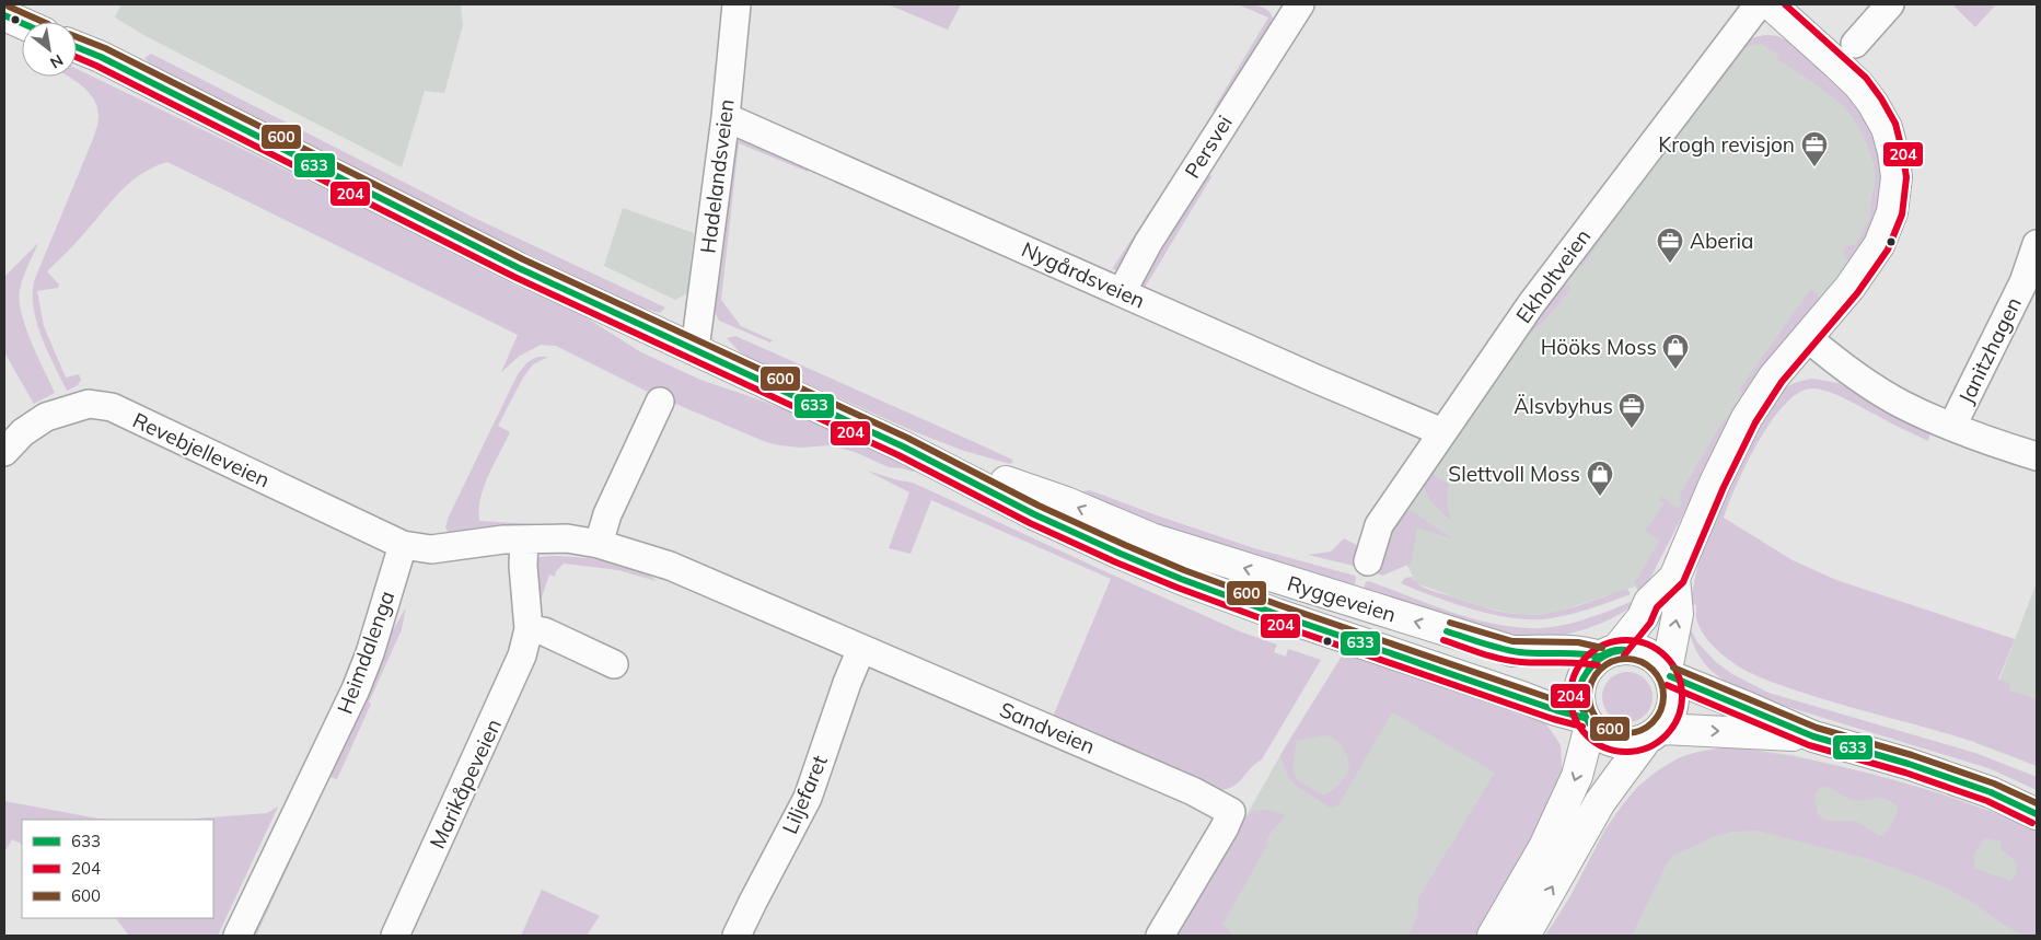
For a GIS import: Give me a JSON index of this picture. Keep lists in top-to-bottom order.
{
  "streets": {
    "main road": ["Ryggeveien"],
    "street": [
      "Persvei",
      "Hadelandsveien",
      "Nygårdsveien",
      "Ekholtveien",
      "Janitzhagen",
      "Revebjelleveien",
      "Heimdalenga",
      "Sandveien",
      "Marikåpeveien",
      "Liljefaret"
    ]
  },
  "crossings": [
    ["Persvei", "Nygårdsveien"],
    ["Hadelandsveien", "Nygårdsveien"],
    ["Hadelandsveien", "Ryggeveien"],
    ["Nygårdsveien", "Ekholtveien"],
    ["Revebjelleveien", "Heimdalenga"],
    ["Sandveien", "Liljefaret"]
  ],
  "places": {
    "office": ["Krogh revisjon", "Aberia", "Älsvbyhus"],
    "shop": ["Hööks Moss", "Slettvoll Moss"]
  },
  "lines": ["transit line 204", "transit line 600", "transit line 633"],
  "legend": ["633", "204", "600"],
  "north": "bottom right"
}
